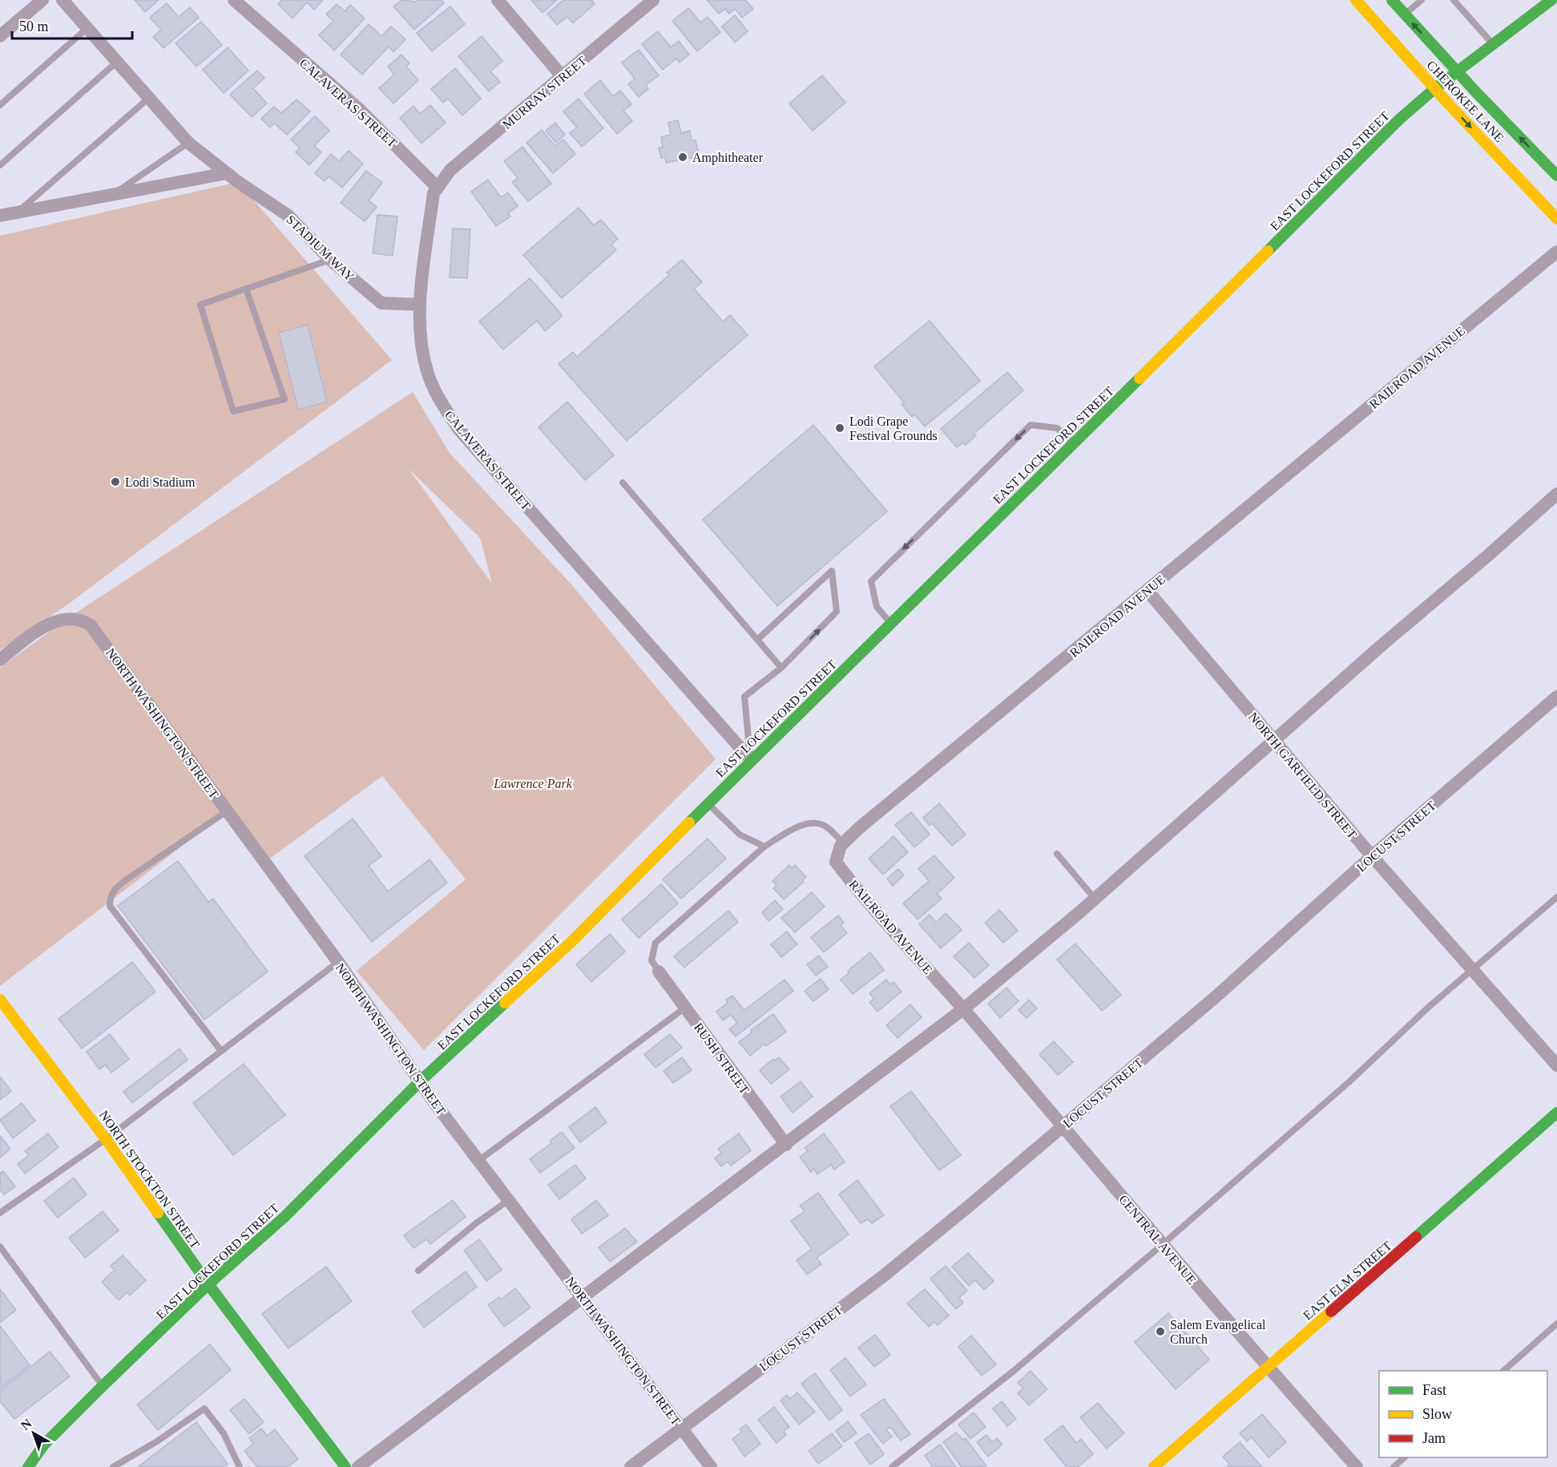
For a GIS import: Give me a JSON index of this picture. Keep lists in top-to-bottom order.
{
  "streets": {
    "street": [
      "MURRAY STREET",
      "CHEROKEE LANE",
      "CALAVERAS STREET",
      "EAST LOCKEFORD STREET",
      "STADIUM WAY",
      "RAILROAD AVENUE",
      "NORTH WASHINGTON STREET",
      "NORTH GARFIELD STREET",
      "LOCUST STREET",
      "RUSH STREET",
      "NORTH STOCKTON STREET",
      "CENTRAL AVENUE",
      "EAST ELM STREET"
    ]
  },
  "crossings": [
    ["MURRAY STREET", "CALAVERAS STREET"],
    ["CHEROKEE LANE", "EAST LOCKEFORD STREET"],
    ["CALAVERAS STREET", "EAST LOCKEFORD STREET"],
    ["CALAVERAS STREET", "STADIUM WAY"],
    ["EAST LOCKEFORD STREET", "NORTH WASHINGTON STREET"],
    ["EAST LOCKEFORD STREET", "NORTH STOCKTON STREET"],
    ["RAILROAD AVENUE", "NORTH GARFIELD STREET"],
    ["RAILROAD AVENUE", "CENTRAL AVENUE"],
    ["NORTH WASHINGTON STREET", "LOCUST STREET"],
    ["NORTH GARFIELD STREET", "LOCUST STREET"],
    ["LOCUST STREET", "CENTRAL AVENUE"],
    ["CENTRAL AVENUE", "EAST ELM STREET"]
  ],
  "parks": ["Lawrence Park"],
  "places": [
    "Amphitheater",
    "Lodi Grape Festival Grounds",
    "Lodi Stadium",
    "Salem Evangelical Church"
  ],
  "legend": ["Fast", "Slow", "Jam"],
  "scale_bar": "50 m",
  "north": "top left"
}
